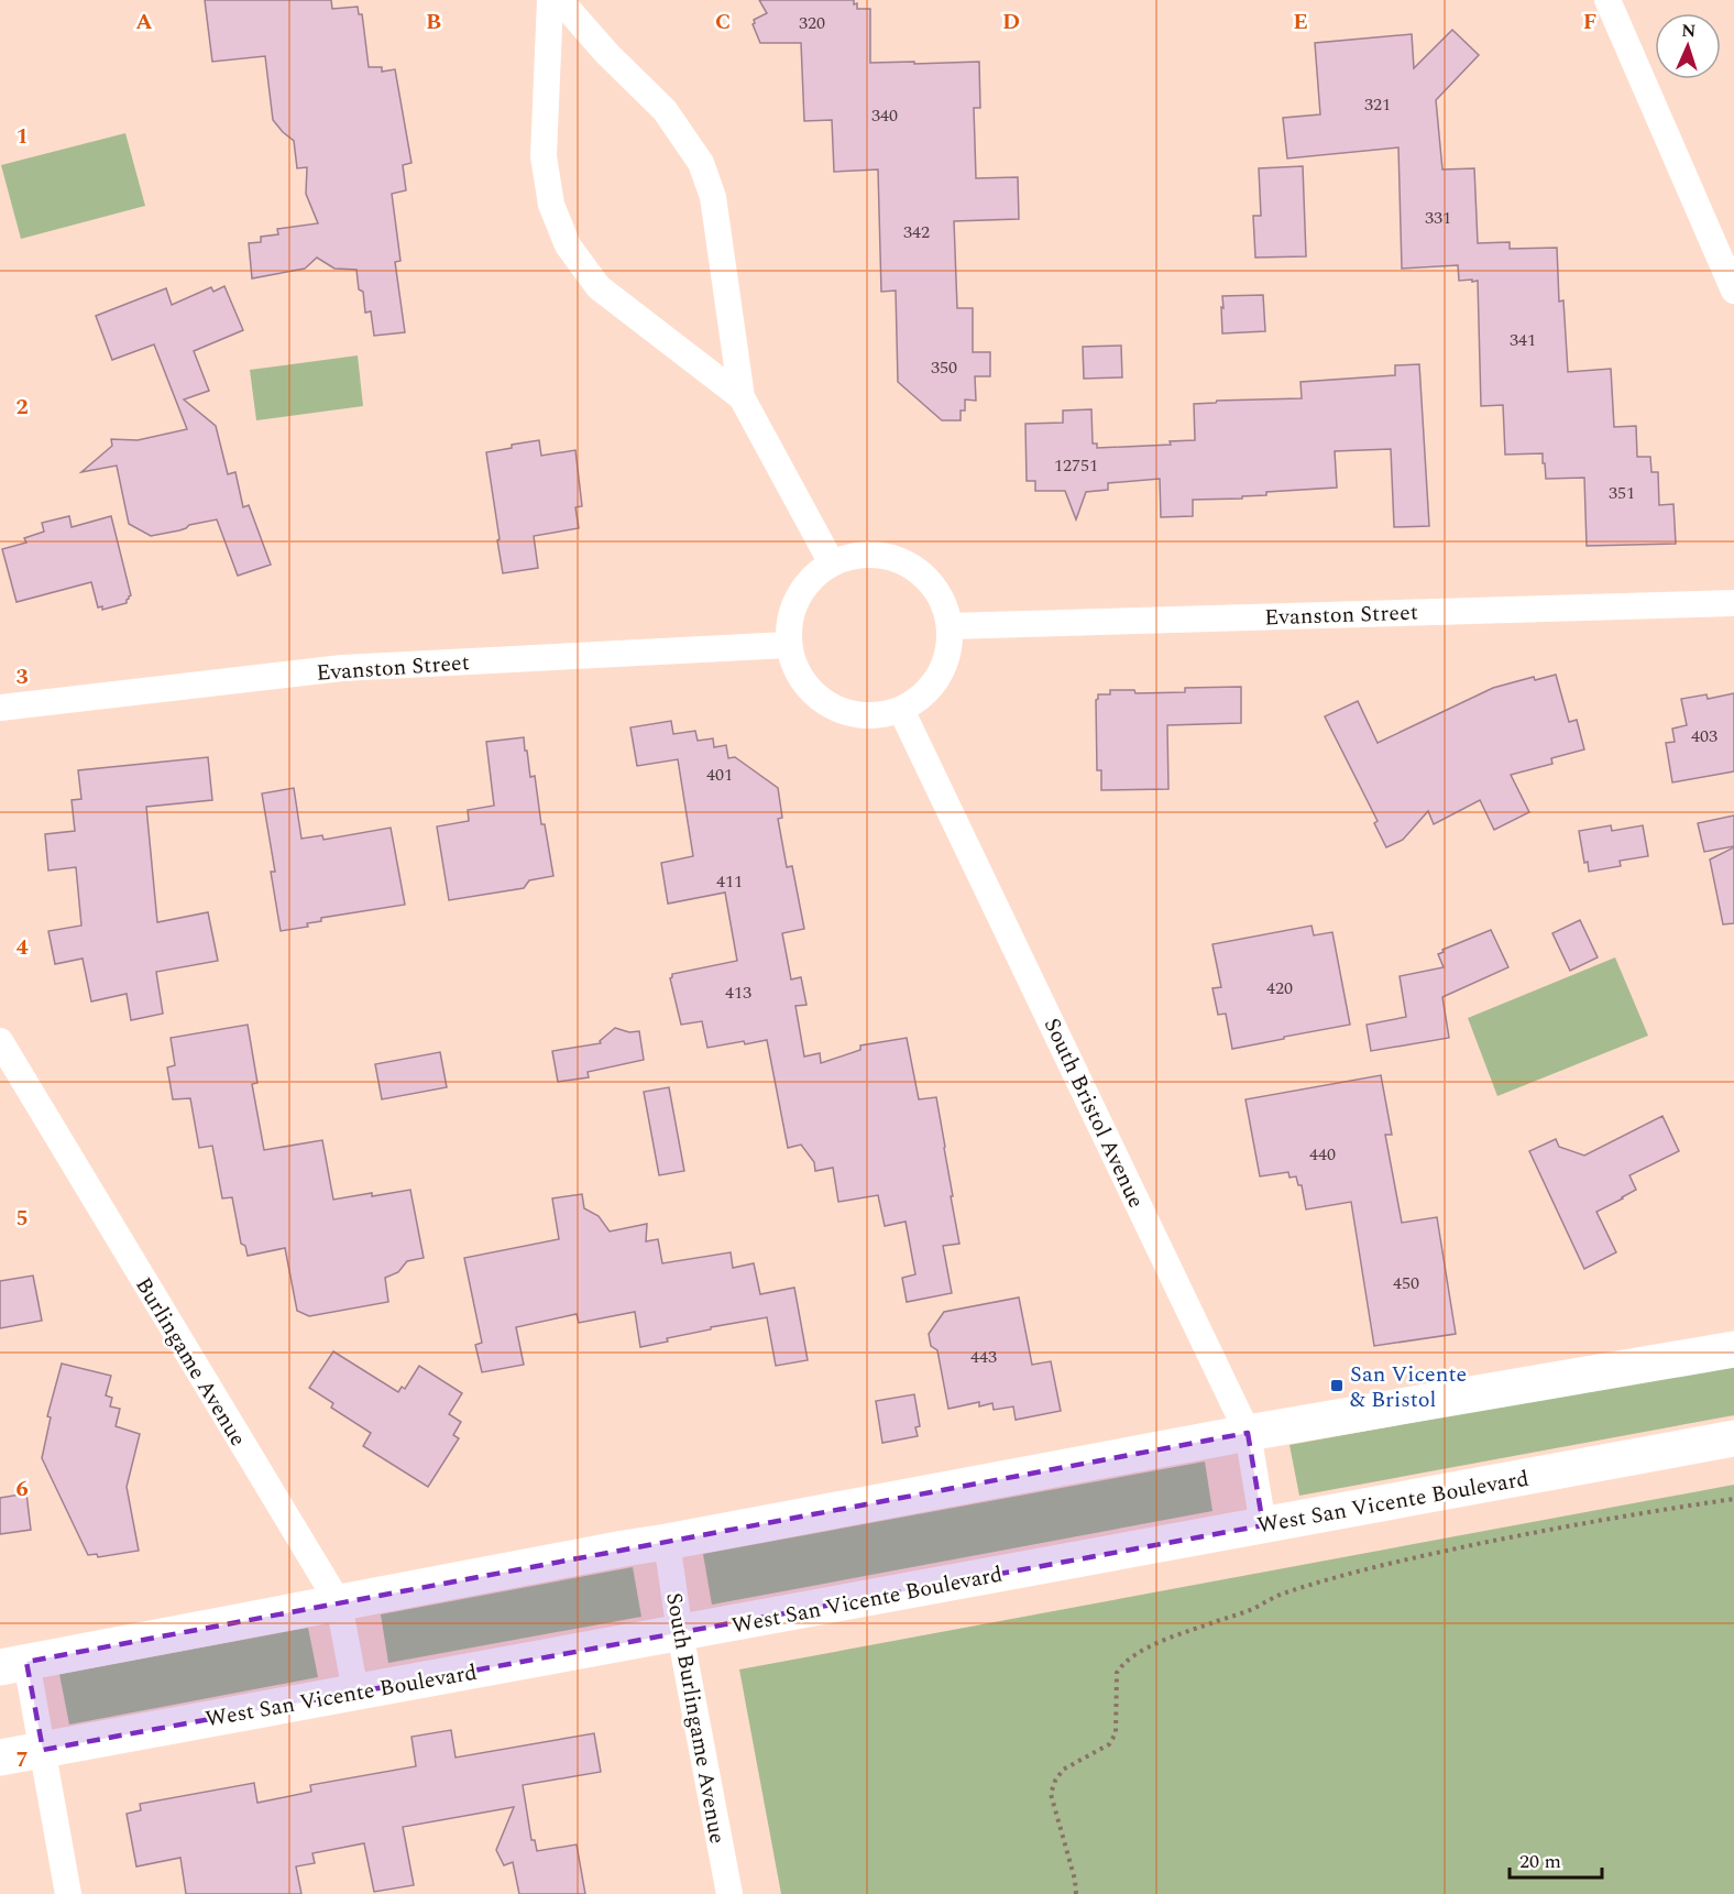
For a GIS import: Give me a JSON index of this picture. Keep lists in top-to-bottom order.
{
  "streets": {
    "main road": ["West San Vicente Boulevard"],
    "street": [
      "Evanston Street",
      "South Bristol Avenue",
      "Burlingame Avenue",
      "South Burlingame Avenue"
    ]
  },
  "crossings": [
    ["Evanston Street", "South Bristol Avenue"],
    ["South Bristol Avenue", "West San Vicente Boulevard"],
    ["Burlingame Avenue", "West San Vicente Boulevard"],
    ["West San Vicente Boulevard", "South Burlingame Avenue"]
  ],
  "places": {
    "transit": ["San Vicente & Bristol"]
  },
  "house_numbers": [
    "320",
    "321",
    "340",
    "331",
    "342",
    "341",
    "350",
    "12751",
    "351",
    "403",
    "401",
    "411",
    "420",
    "413",
    "440",
    "450",
    "443"
  ],
  "scale_bar": "20 m",
  "north": "top",
  "grid": {
    "columns": [
      "A",
      "B",
      "C",
      "D",
      "E",
      "F"
    ],
    "rows": [
      "1",
      "2",
      "3",
      "4",
      "5",
      "6",
      "7"
    ]
  }
}
